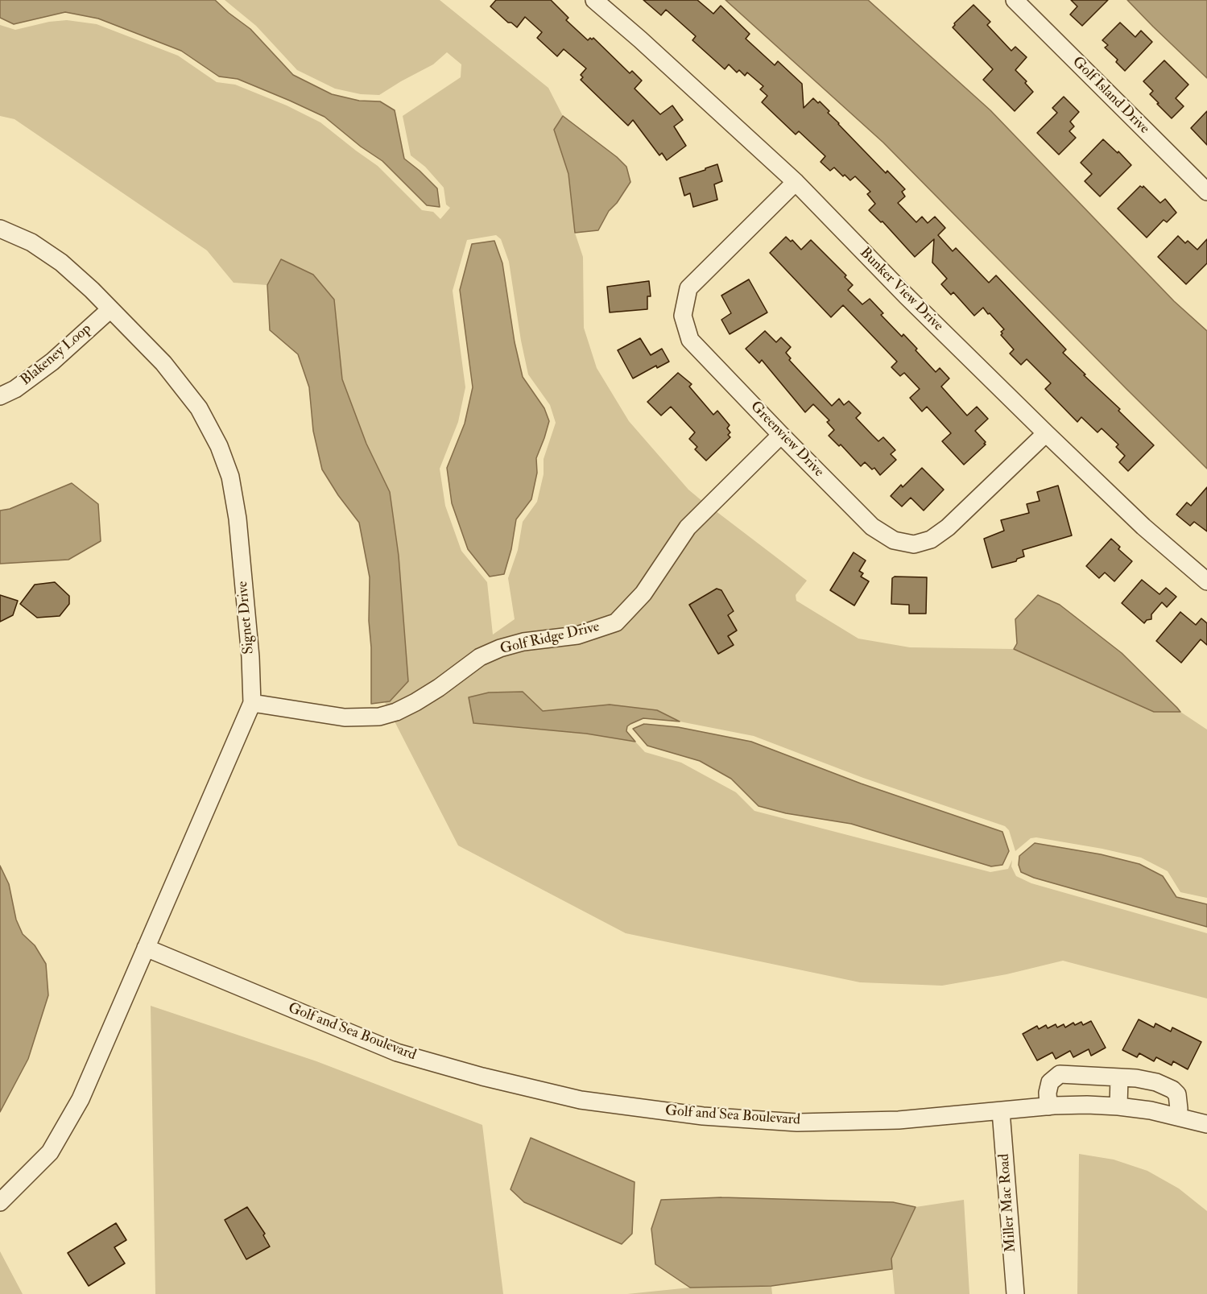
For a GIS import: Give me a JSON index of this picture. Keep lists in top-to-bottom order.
{
  "streets": {
    "street": [
      "Golf Island Drive",
      "Bunker View Drive",
      "Blakeney Loop",
      "Greenview Drive",
      "Signet Drive",
      "Golf Ridge Drive",
      "Golf and Sea Boulevard",
      "Miller Mac Road"
    ]
  },
  "crossings": [
    ["Bunker View Drive", "Greenview Drive"],
    ["Blakeney Loop", "Signet Drive"],
    ["Greenview Drive", "Golf Ridge Drive"],
    ["Signet Drive", "Golf Ridge Drive"],
    ["Signet Drive", "Golf and Sea Boulevard"],
    ["Golf and Sea Boulevard", "Miller Mac Road"]
  ]
}
